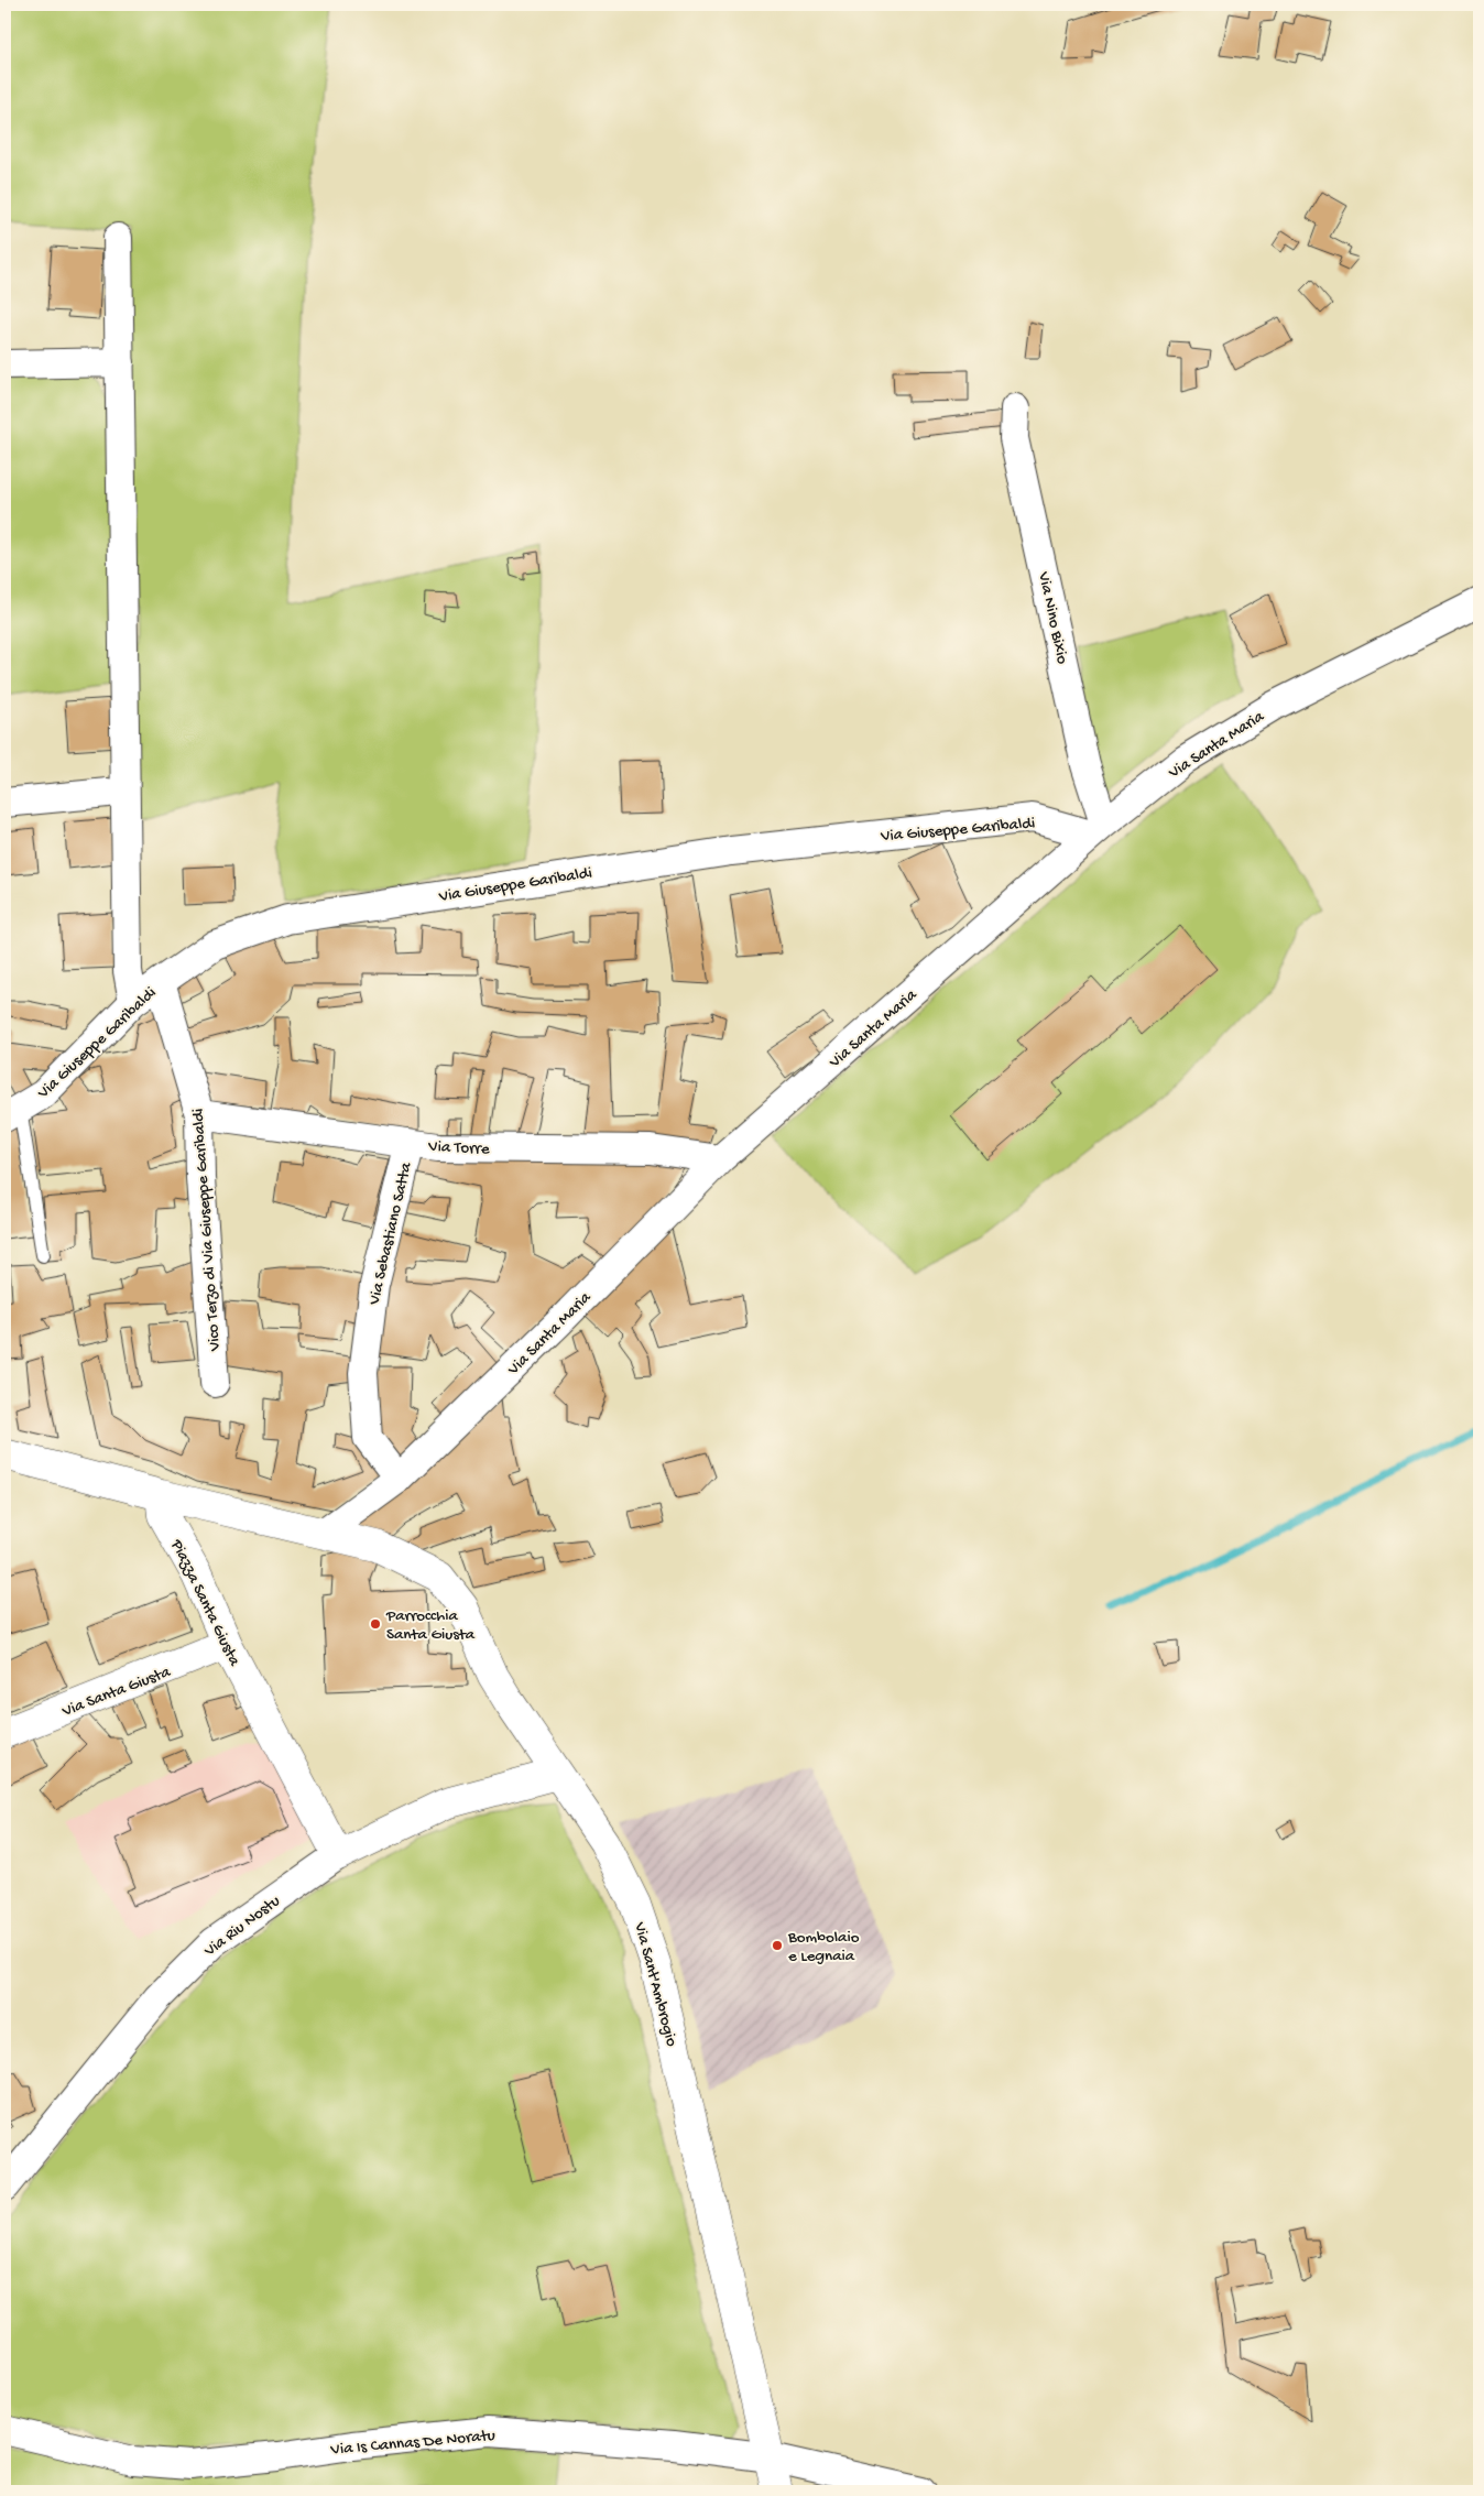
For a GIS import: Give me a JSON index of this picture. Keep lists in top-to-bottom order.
{
  "streets": {
    "street": [
      "Via Nino Bixio",
      "Via Santa Maria",
      "Via Giuseppe Garibaldi",
      "Via Torre",
      "Vico Terzo di Via Giuseppe Garibaldi",
      "Via Sebastiano Satta",
      "Piazza Santa Giusta",
      "Via Santa Giusta",
      "Via Riu Nostu",
      "Via Sant'Ambrogio",
      "Via Is Cannas De Noratu"
    ]
  },
  "crossings": [
    ["Via Nino Bixio", "Via Santa Maria"],
    ["Via Nino Bixio", "Via Giuseppe Garibaldi"],
    ["Via Santa Maria", "Via Giuseppe Garibaldi"],
    ["Via Santa Maria", "Via Torre"],
    ["Via Santa Maria", "Via Sebastiano Satta"],
    ["Via Santa Maria", "Via Sant'Ambrogio"],
    ["Via Giuseppe Garibaldi", "Vico Terzo di Via Giuseppe Garibaldi"],
    ["Via Torre", "Vico Terzo di Via Giuseppe Garibaldi"],
    ["Via Torre", "Via Sebastiano Satta"],
    ["Piazza Santa Giusta", "Via Santa Giusta"],
    ["Piazza Santa Giusta", "Via Riu Nostu"],
    ["Via Riu Nostu", "Via Sant'Ambrogio"],
    ["Via Sant'Ambrogio", "Via Is Cannas De Noratu"]
  ],
  "places": ["Parrocchia Santa Giusta", "Bombolaio e Legnaia"]
}
